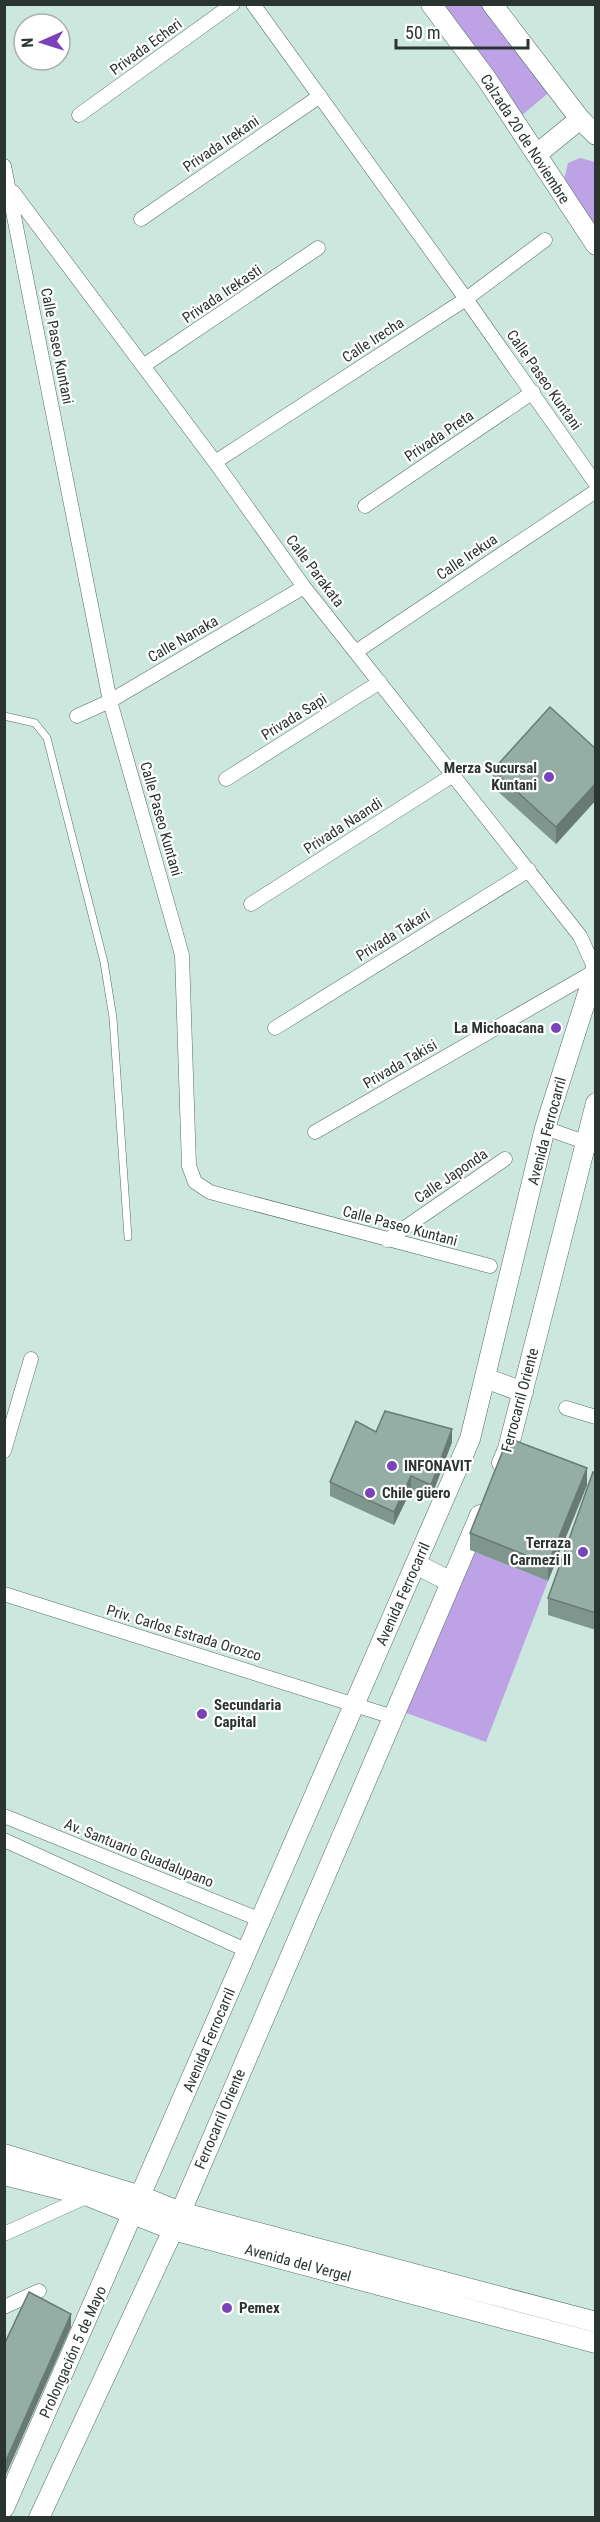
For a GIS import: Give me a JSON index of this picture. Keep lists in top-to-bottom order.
{
  "streets": {
    "main road": [
      "Calzada 20 de Noviembre",
      "Avenida Ferrocarril",
      "Ferrocarril Oriente",
      "Avenida del Vergel",
      "Prolongación 5 de Mayo"
    ],
    "street": [
      "Privada Echeri",
      "Privada Irekani",
      "Privada Irekasti",
      "Calle Irecha",
      "Calle Paseo Kuntani",
      "Privada Preta",
      "Calle Irekua",
      "Calle Parakata",
      "Calle Nanaka",
      "Privada Sapi",
      "Privada Naandi",
      "Privada Takari",
      "Privada Takisi",
      "Calle Japonda",
      "Priv. Carlos Estrada Orozco",
      "Av. Santuario Guadalupano"
    ]
  },
  "crossings": [
    ["Privada Irekani", "Calle Paseo Kuntani"],
    ["Privada Irekasti", "Calle Parakata"],
    ["Calle Irecha", "Calle Paseo Kuntani"],
    ["Calle Irecha", "Calle Parakata"],
    ["Calle Paseo Kuntani", "Privada Preta"],
    ["Calle Paseo Kuntani", "Calle Parakata"],
    ["Calle Paseo Kuntani", "Calle Nanaka"],
    ["Calle Paseo Kuntani", "Calle Japonda"],
    ["Calle Irekua", "Calle Parakata"],
    ["Calle Parakata", "Calle Nanaka"],
    ["Calle Parakata", "Privada Sapi"],
    ["Calle Parakata", "Privada Naandi"],
    ["Calle Parakata", "Privada Takari"],
    ["Calle Parakata", "Privada Takisi"],
    ["Calle Parakata", "Avenida Ferrocarril"],
    ["Privada Takisi", "Avenida Ferrocarril"],
    ["Avenida Ferrocarril", "Priv. Carlos Estrada Orozco"],
    ["Avenida Ferrocarril", "Av. Santuario Guadalupano"],
    ["Avenida Ferrocarril", "Avenida del Vergel"],
    ["Avenida Ferrocarril", "Prolongación 5 de Mayo"],
    ["Ferrocarril Oriente", "Avenida del Vergel"],
    ["Avenida del Vergel", "Prolongación 5 de Mayo"]
  ],
  "places": [
    "Merza Sucursal Kuntani",
    "La Michoacana",
    "INFONAVIT",
    "Chile güero",
    "Terraza Carmezi II",
    "Secundaria Capital",
    "Pemex"
  ],
  "scale_bar": "50 m",
  "north": "left"
}
